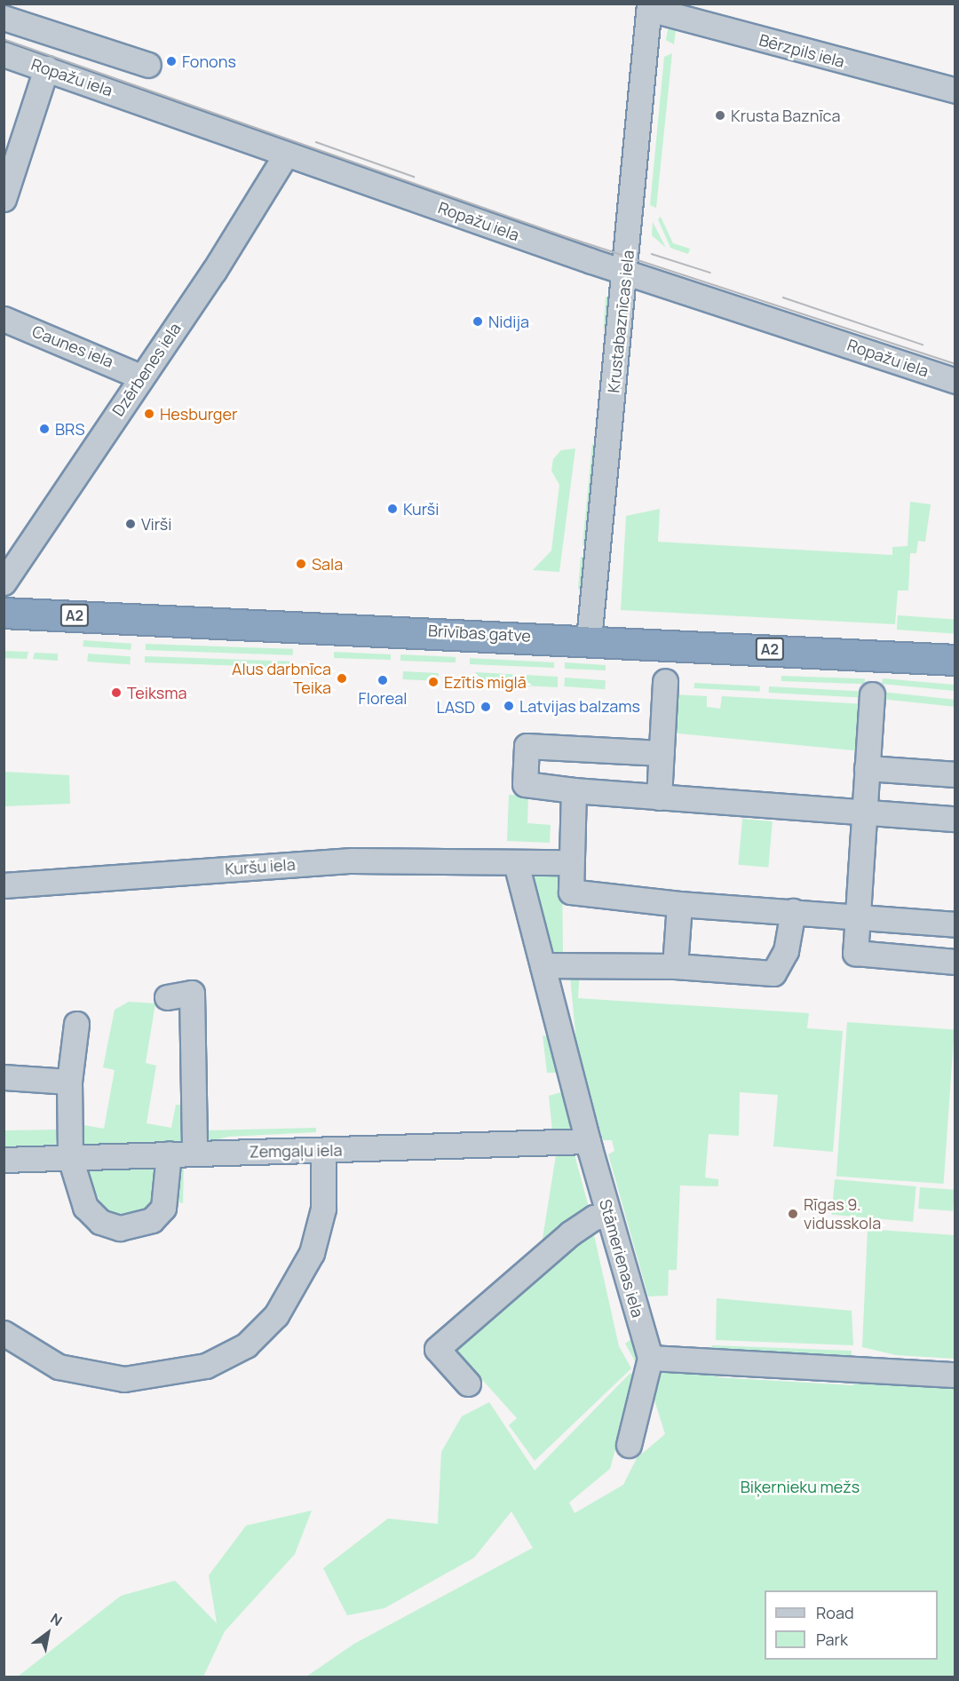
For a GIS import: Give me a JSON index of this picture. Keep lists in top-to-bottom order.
{
  "streets": {
    "highway": ["A2", "Brīvības gatve"],
    "street": [
      "Bērzpils iela",
      "Ropažu iela",
      "Krustabaznīcas iela",
      "Caunes iela",
      "Dzērbenes iela",
      "Kuršu iela",
      "Zemgaļu iela",
      "Stāmerienas iela"
    ]
  },
  "crossings": [
    ["Bērzpils iela", "Krustabaznīcas iela"],
    ["Ropažu iela", "Krustabaznīcas iela"],
    ["Ropažu iela", "Dzērbenes iela"],
    ["Krustabaznīcas iela", "Brīvības gatve"],
    ["Caunes iela", "Dzērbenes iela"],
    ["Kuršu iela", "Stāmerienas iela"],
    ["Zemgaļu iela", "Stāmerienas iela"]
  ],
  "parks": ["Biķernieku mežs"],
  "places": [
    "Fonons",
    "Krusta Baznīca",
    "Nidija",
    "Hesburger",
    "BRS",
    "Kurši",
    "Virši",
    "Sala",
    "Alus darbnīca Teika",
    "Floreal",
    "Ezītis miglā",
    "Teiksma",
    "Latvijas balzams",
    "LASD",
    "Rīgas 9. vidusskola"
  ],
  "legend": ["Road", "Park"],
  "north": "top right"
}
